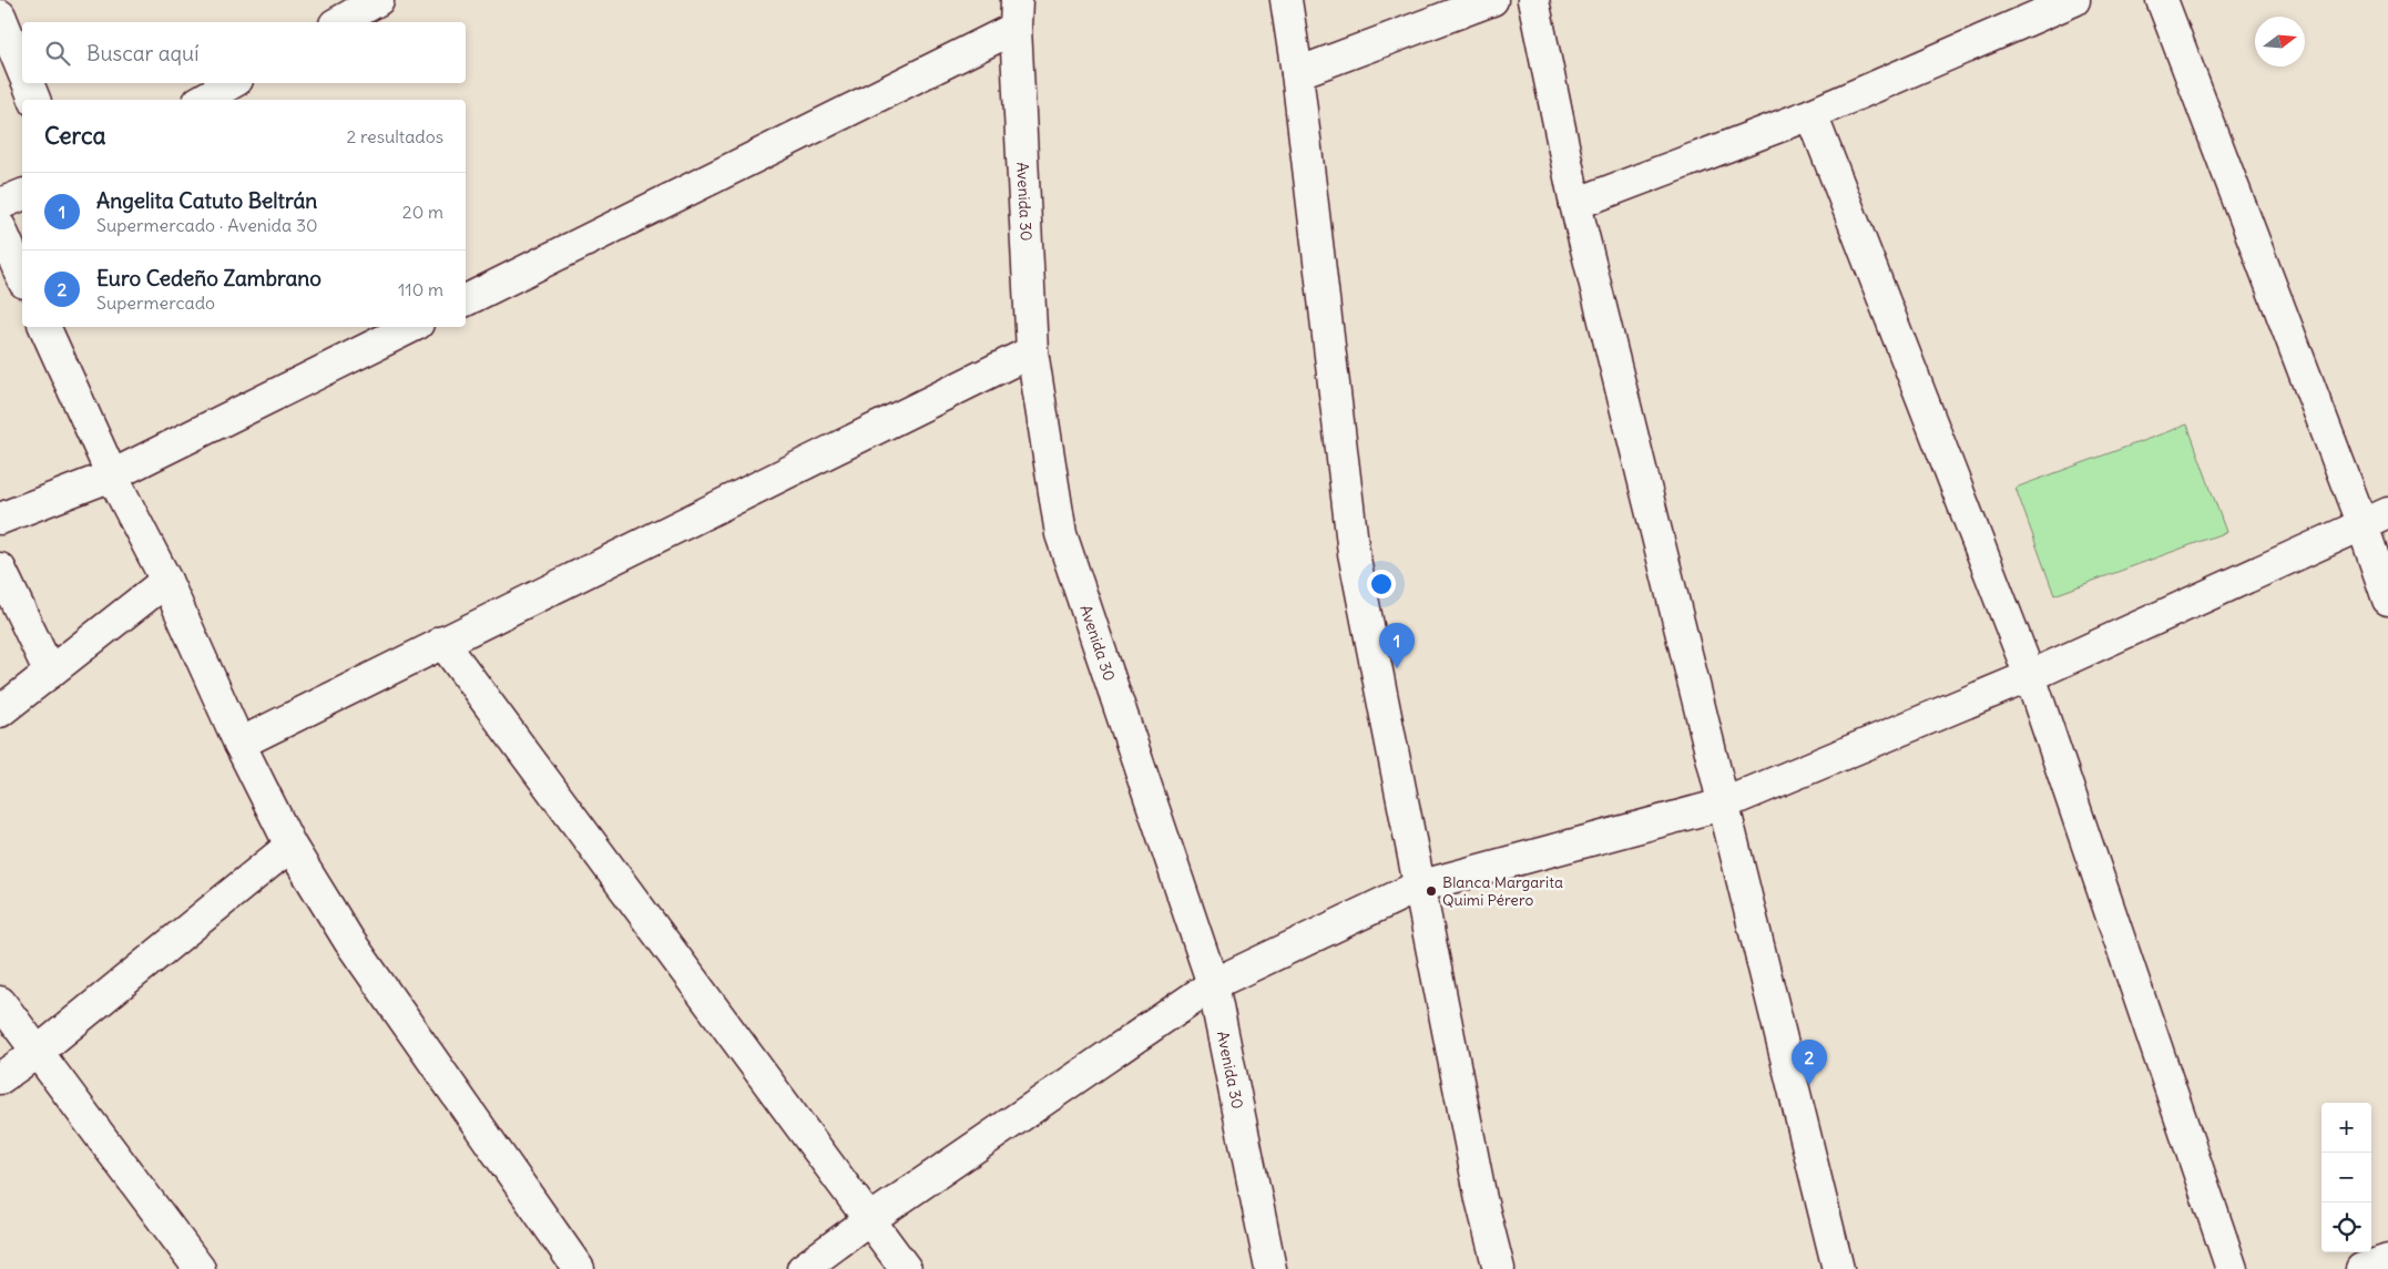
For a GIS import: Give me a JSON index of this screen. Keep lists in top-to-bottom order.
{
  "streets": {
    "street": ["Avenida 30"]
  },
  "places": ["Blanca Margarita Quimi Pérero"],
  "north": "right",
  "page": {
    "search": "Buscar aquí",
    "heading": ["Cerca", "2 resultados"],
    "list": [
      {
        "mark": "1",
        "name": "Angelita Catuto Beltrán",
        "note": "Supermercado · Avenida 30",
        "value": "20 m"
      },
      {
        "mark": "2",
        "name": "Euro Cedeño Zambrano",
        "note": "Supermercado",
        "value": "110 m"
      }
    ],
    "pins": ["1", "2"],
    "map_buttons": ["+", "−"]
  }
}
